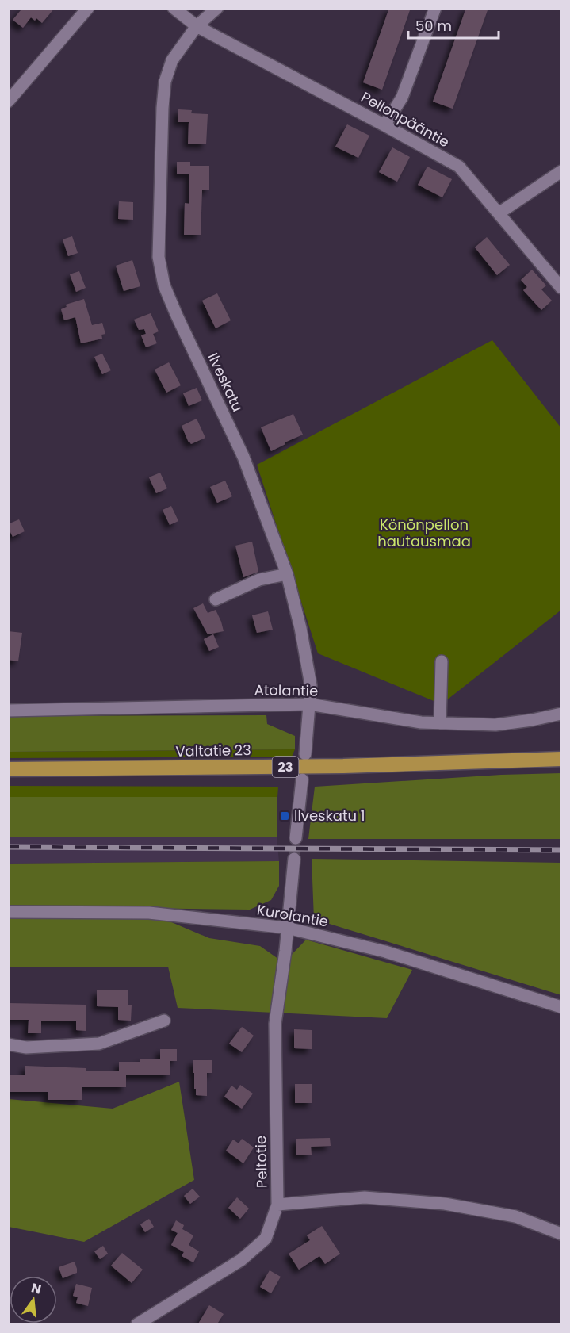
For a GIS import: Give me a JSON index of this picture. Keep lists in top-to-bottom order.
{
  "streets": {
    "highway": ["Valtatie 23", "23"],
    "street": [
      "Pellonpääntie",
      "Ilveskatu",
      "Atolantie",
      "Kurolantie",
      "Peltotie"
    ]
  },
  "crossings": [
    ["Pellonpääntie", "Ilveskatu"],
    ["Ilveskatu", "Atolantie"],
    ["Kurolantie", "Peltotie"]
  ],
  "parks": ["Könönpellon hautausmaa"],
  "places": {
    "transit": ["Ilveskatu 1"]
  },
  "scale_bar": "50 m",
  "north": "top"
}
